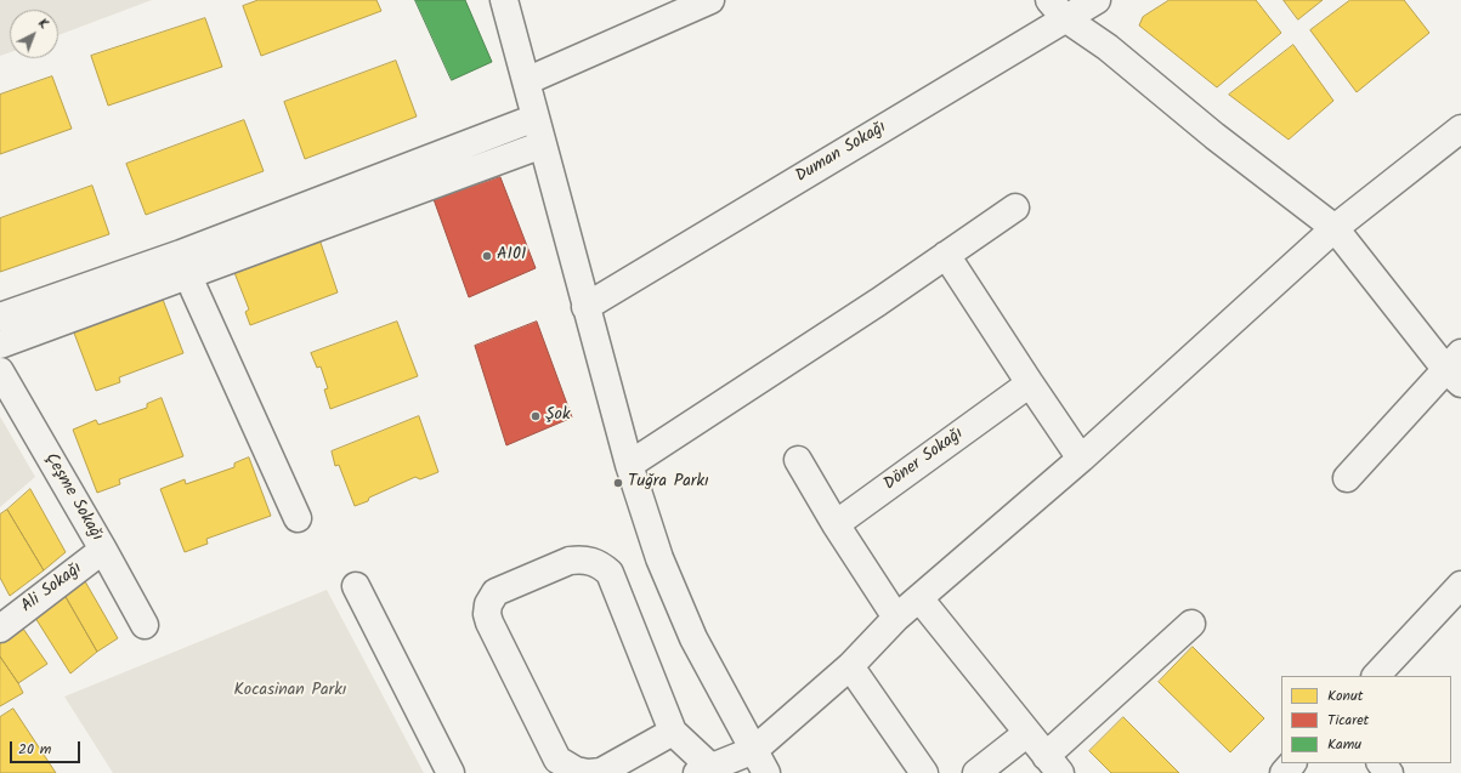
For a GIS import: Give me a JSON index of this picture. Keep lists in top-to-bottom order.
{
  "streets": {
    "street": [
      "Duman Sokağı",
      "Döner Sokağı",
      "Çeşme Sokağı",
      "Ali Sokağı"
    ]
  },
  "crossings": [
    ["Çeşme Sokağı", "Ali Sokağı"]
  ],
  "parks": ["Kocasinan Parkı"],
  "places": ["A101", "Şok", "Tuğra Parkı"],
  "legend": ["Konut", "Ticaret", "Kamu"],
  "scale_bar": "20 m",
  "north": "top right"
}
